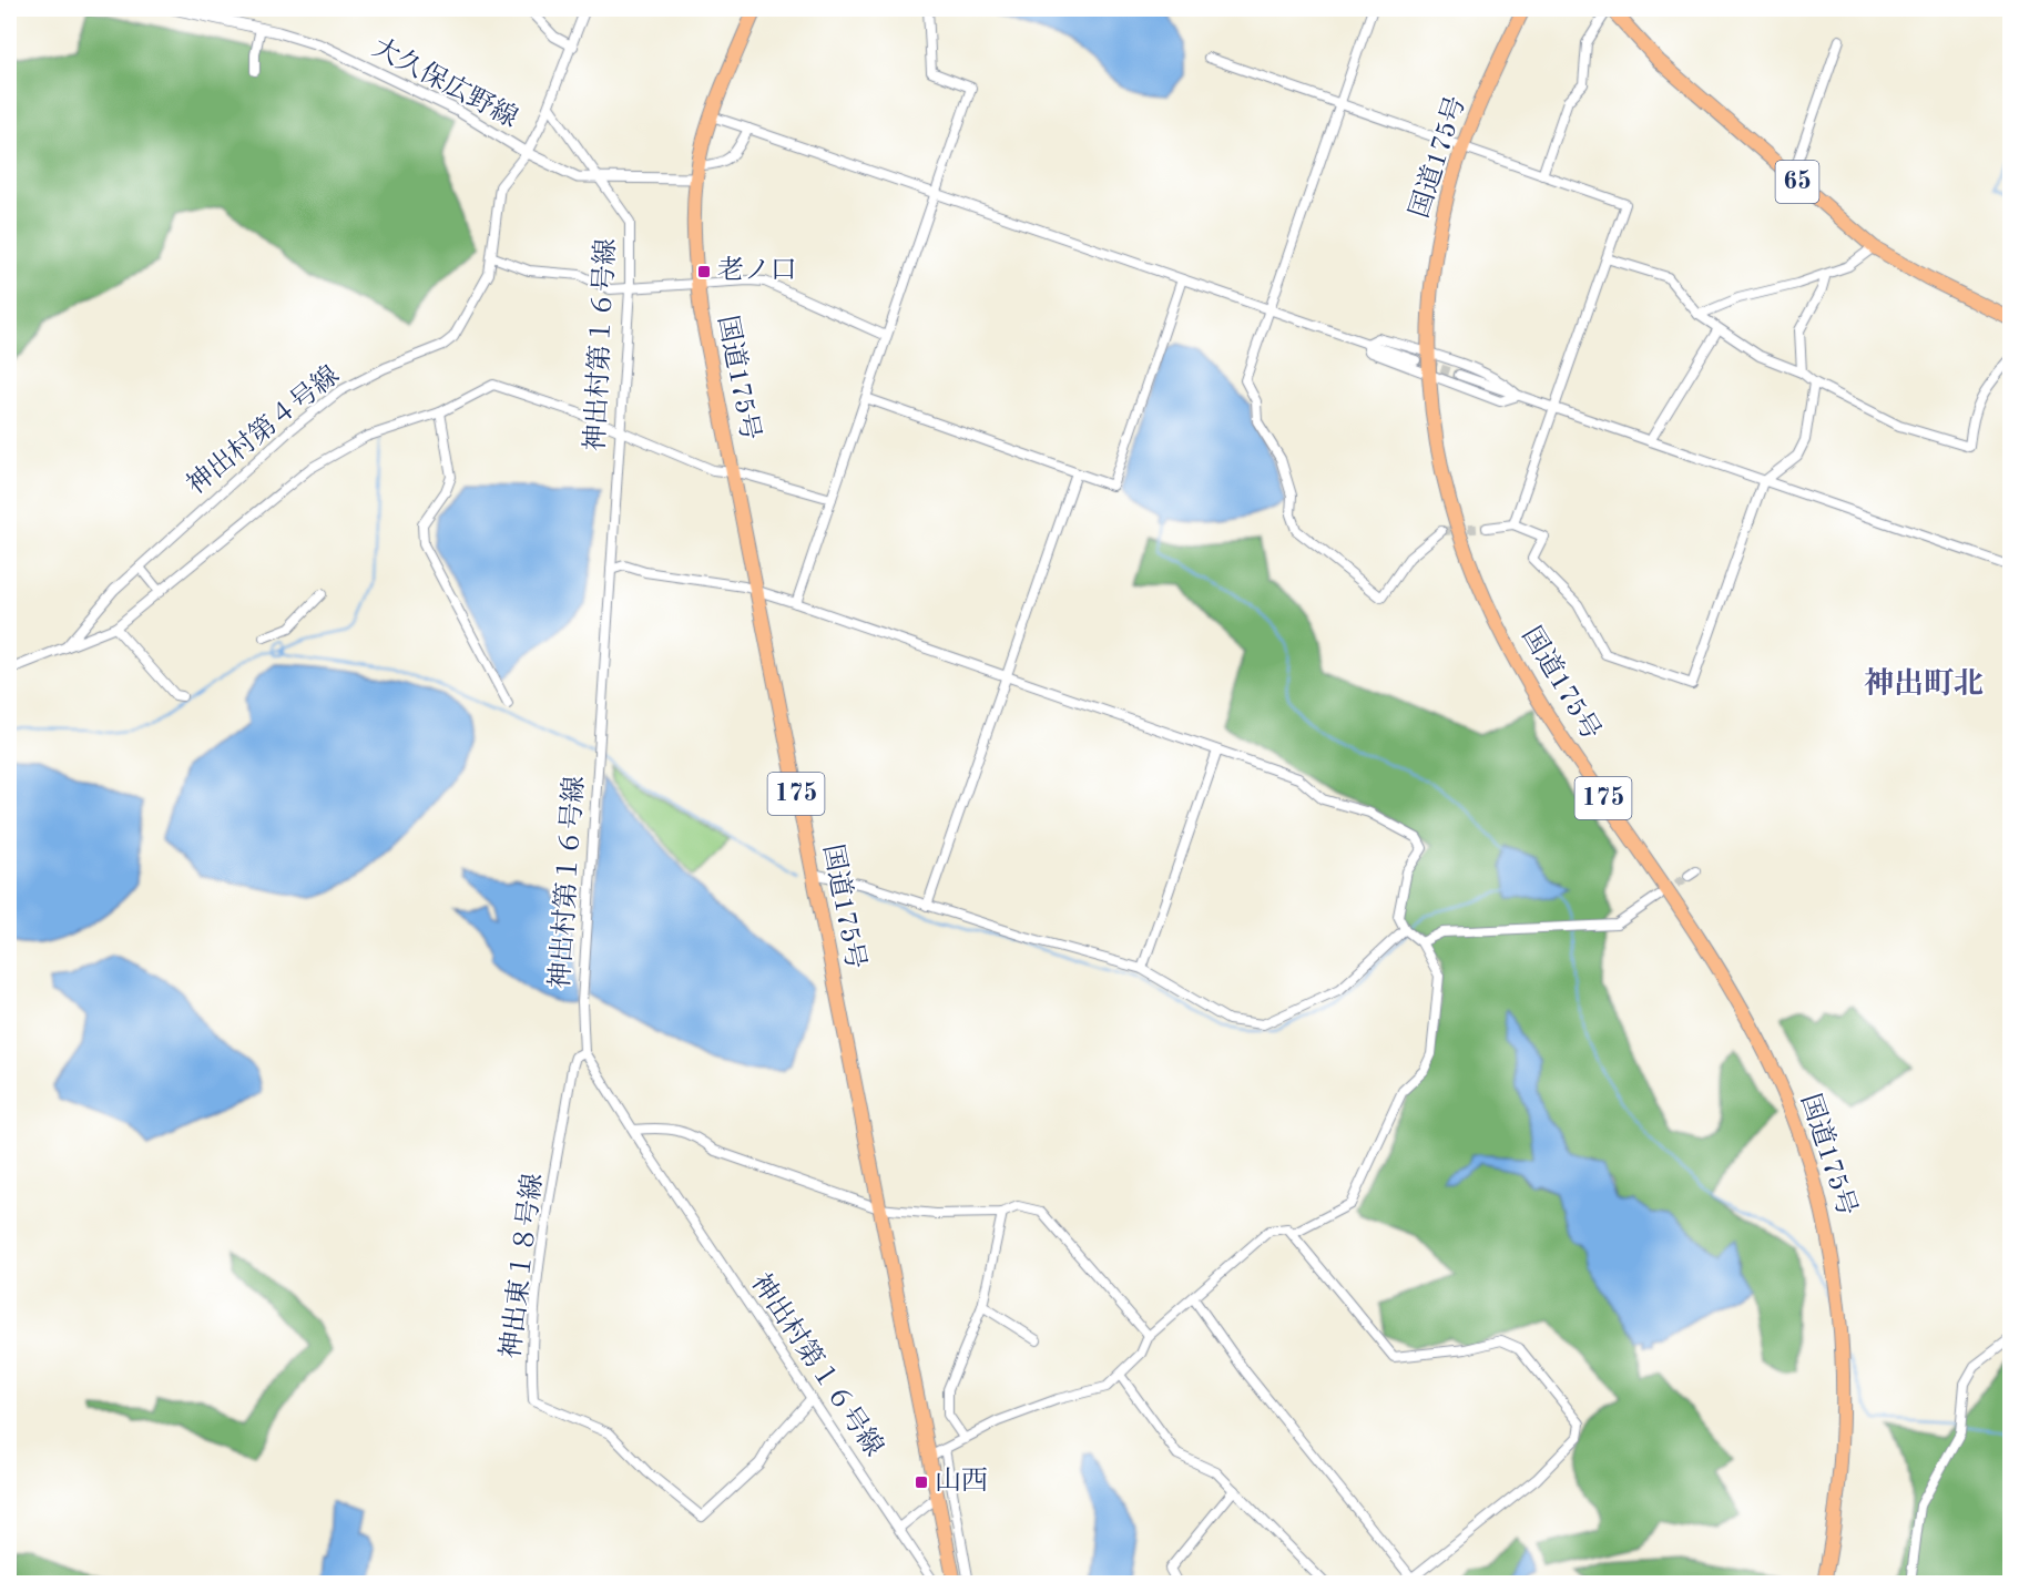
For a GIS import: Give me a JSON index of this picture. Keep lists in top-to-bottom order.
{
  "streets": {
    "main road": ["国道175号", "65", "175"],
    "street": [
      "大久保広野線",
      "神出村第１６号線",
      "神出村第４号線",
      "神出東１８号線"
    ]
  },
  "crossings": [
    ["大久保広野線", "国道175号"],
    ["大久保広野線", "神出村第１６号線"],
    ["大久保広野線", "神出村第４号線"],
    ["神出村第１６号線", "神出村第４号線"],
    ["神出村第１６号線", "神出東１８号線"]
  ],
  "districts": ["神出町北"],
  "places": {
    "transit": ["老ノ口", "山西"]
  }
}
